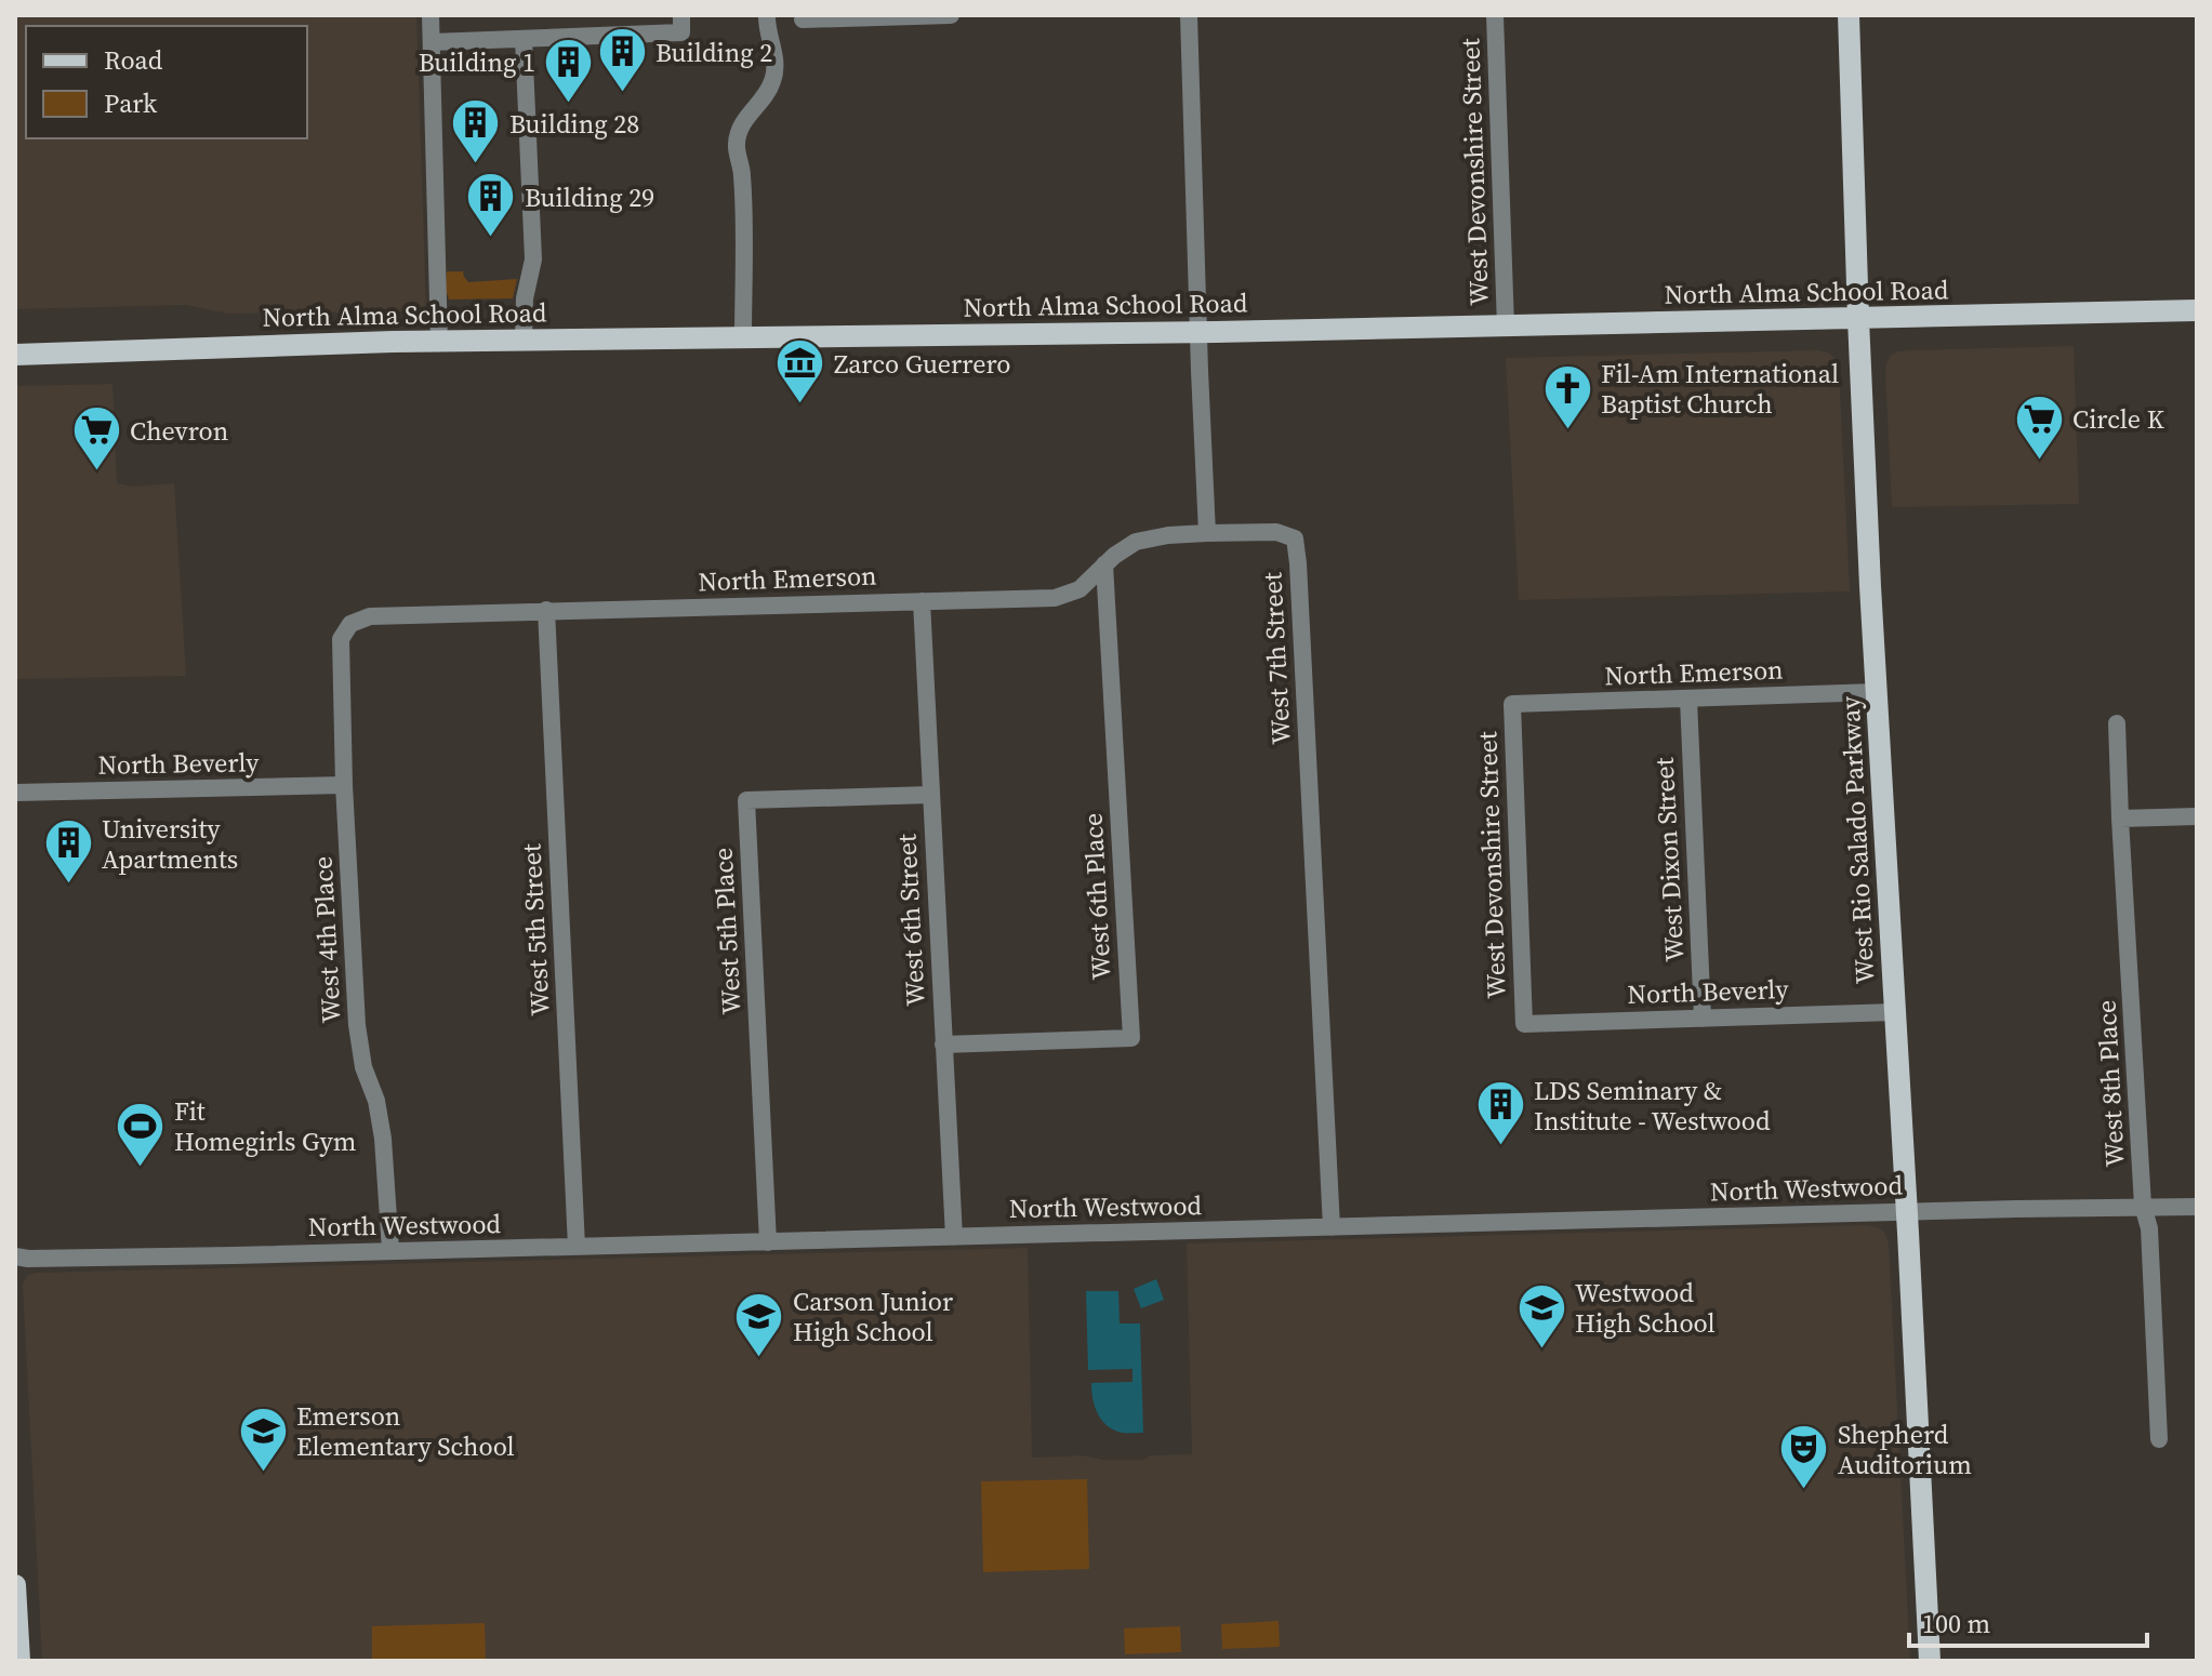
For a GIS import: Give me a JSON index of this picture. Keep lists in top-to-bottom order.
{
  "streets": {
    "main road": ["North Alma School Road", "West Rio Salado Parkway"],
    "street": [
      "West Devonshire Street",
      "North Emerson",
      "West 7th Street",
      "North Beverly",
      "West Dixon Street",
      "West 6th Place",
      "West 6th Street",
      "West 5th Street",
      "West 5th Place",
      "West 4th Place",
      "West 8th Place",
      "North Westwood"
    ]
  },
  "crossings": [
    ["West Devonshire Street", "North Alma School Road"],
    ["West Devonshire Street", "North Emerson"],
    ["West Devonshire Street", "North Beverly"],
    ["North Alma School Road", "West Rio Salado Parkway"],
    ["North Emerson", "West 7th Street"],
    ["North Emerson", "West Rio Salado Parkway"],
    ["North Emerson", "West Dixon Street"],
    ["North Emerson", "West 6th Place"],
    ["North Emerson", "West 6th Street"],
    ["North Emerson", "West 5th Street"],
    ["North Emerson", "West 4th Place"],
    ["West 7th Street", "North Westwood"],
    ["North Beverly", "West Rio Salado Parkway"],
    ["North Beverly", "West Dixon Street"],
    ["North Beverly", "West 4th Place"],
    ["West Rio Salado Parkway", "North Westwood"],
    ["West 6th Place", "West 6th Street"],
    ["West 6th Street", "West 5th Place"],
    ["West 6th Street", "North Westwood"],
    ["West 5th Street", "North Westwood"],
    ["West 5th Place", "North Westwood"],
    ["West 4th Place", "North Westwood"],
    ["West 8th Place", "North Westwood"]
  ],
  "places": {
    "building": [
      "Building 2",
      "Building 1",
      "Building 28",
      "Building 29",
      "University Apartments",
      "LDS Seminary & Institute - Westwood"
    ],
    "museum": ["Zarco Guerrero"],
    "church": ["Fil-Am International Baptist Church"],
    "supermarket": ["Circle K", "Chevron"],
    "sports": ["Fit Homegirls Gym"],
    "school or university": ["Westwood High School", "Carson Junior High School", "Emerson Elementary School"],
    "theatre": ["Shepherd Auditorium"]
  },
  "legend": ["Road", "Park"],
  "scale_bar": "100 m"
}
